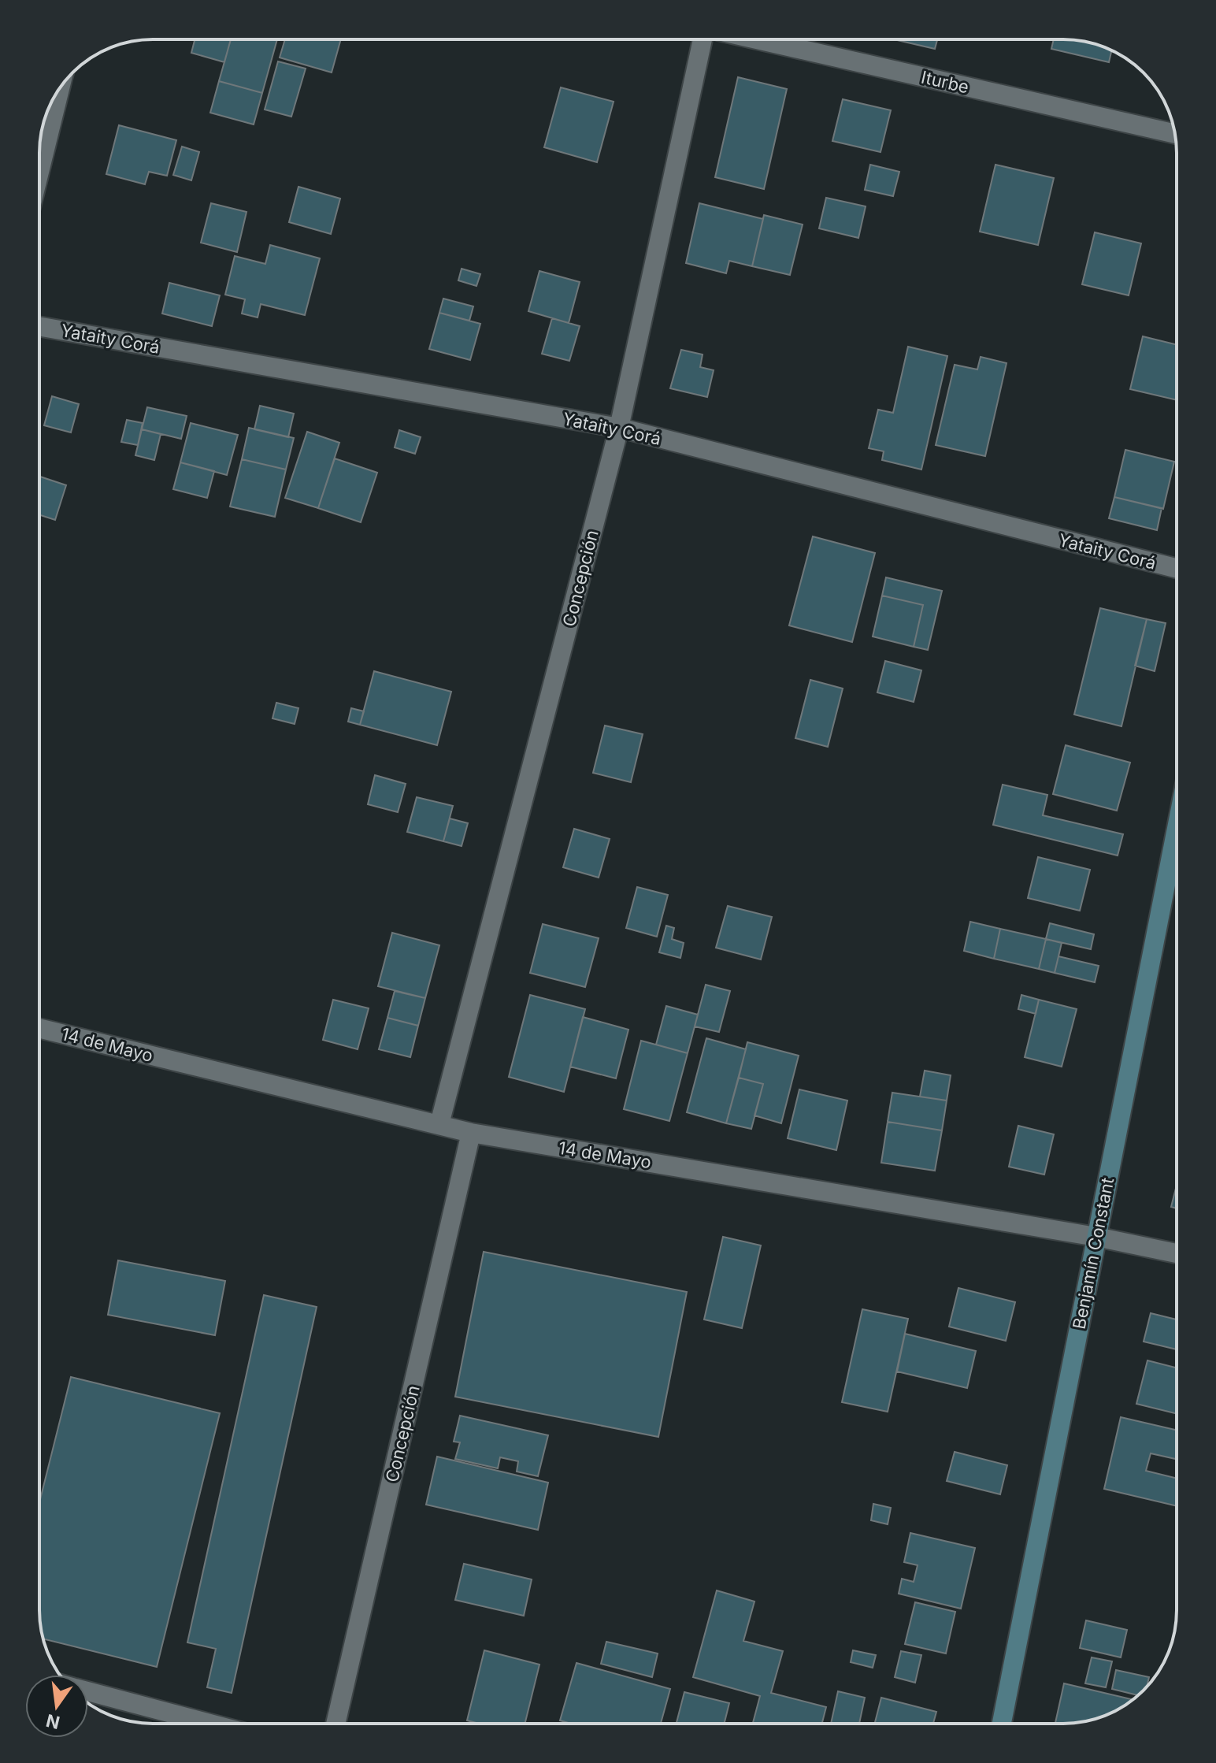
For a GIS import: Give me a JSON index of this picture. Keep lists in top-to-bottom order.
{
  "streets": {
    "street": [
      "Iturbe",
      "Yataity Corá",
      "Concepción",
      "14 de Mayo",
      "Benjamín Constant"
    ]
  },
  "crossings": [
    ["Yataity Corá", "Concepción"],
    ["Concepción", "14 de Mayo"],
    ["14 de Mayo", "Benjamín Constant"]
  ],
  "north": "bottom"
}
